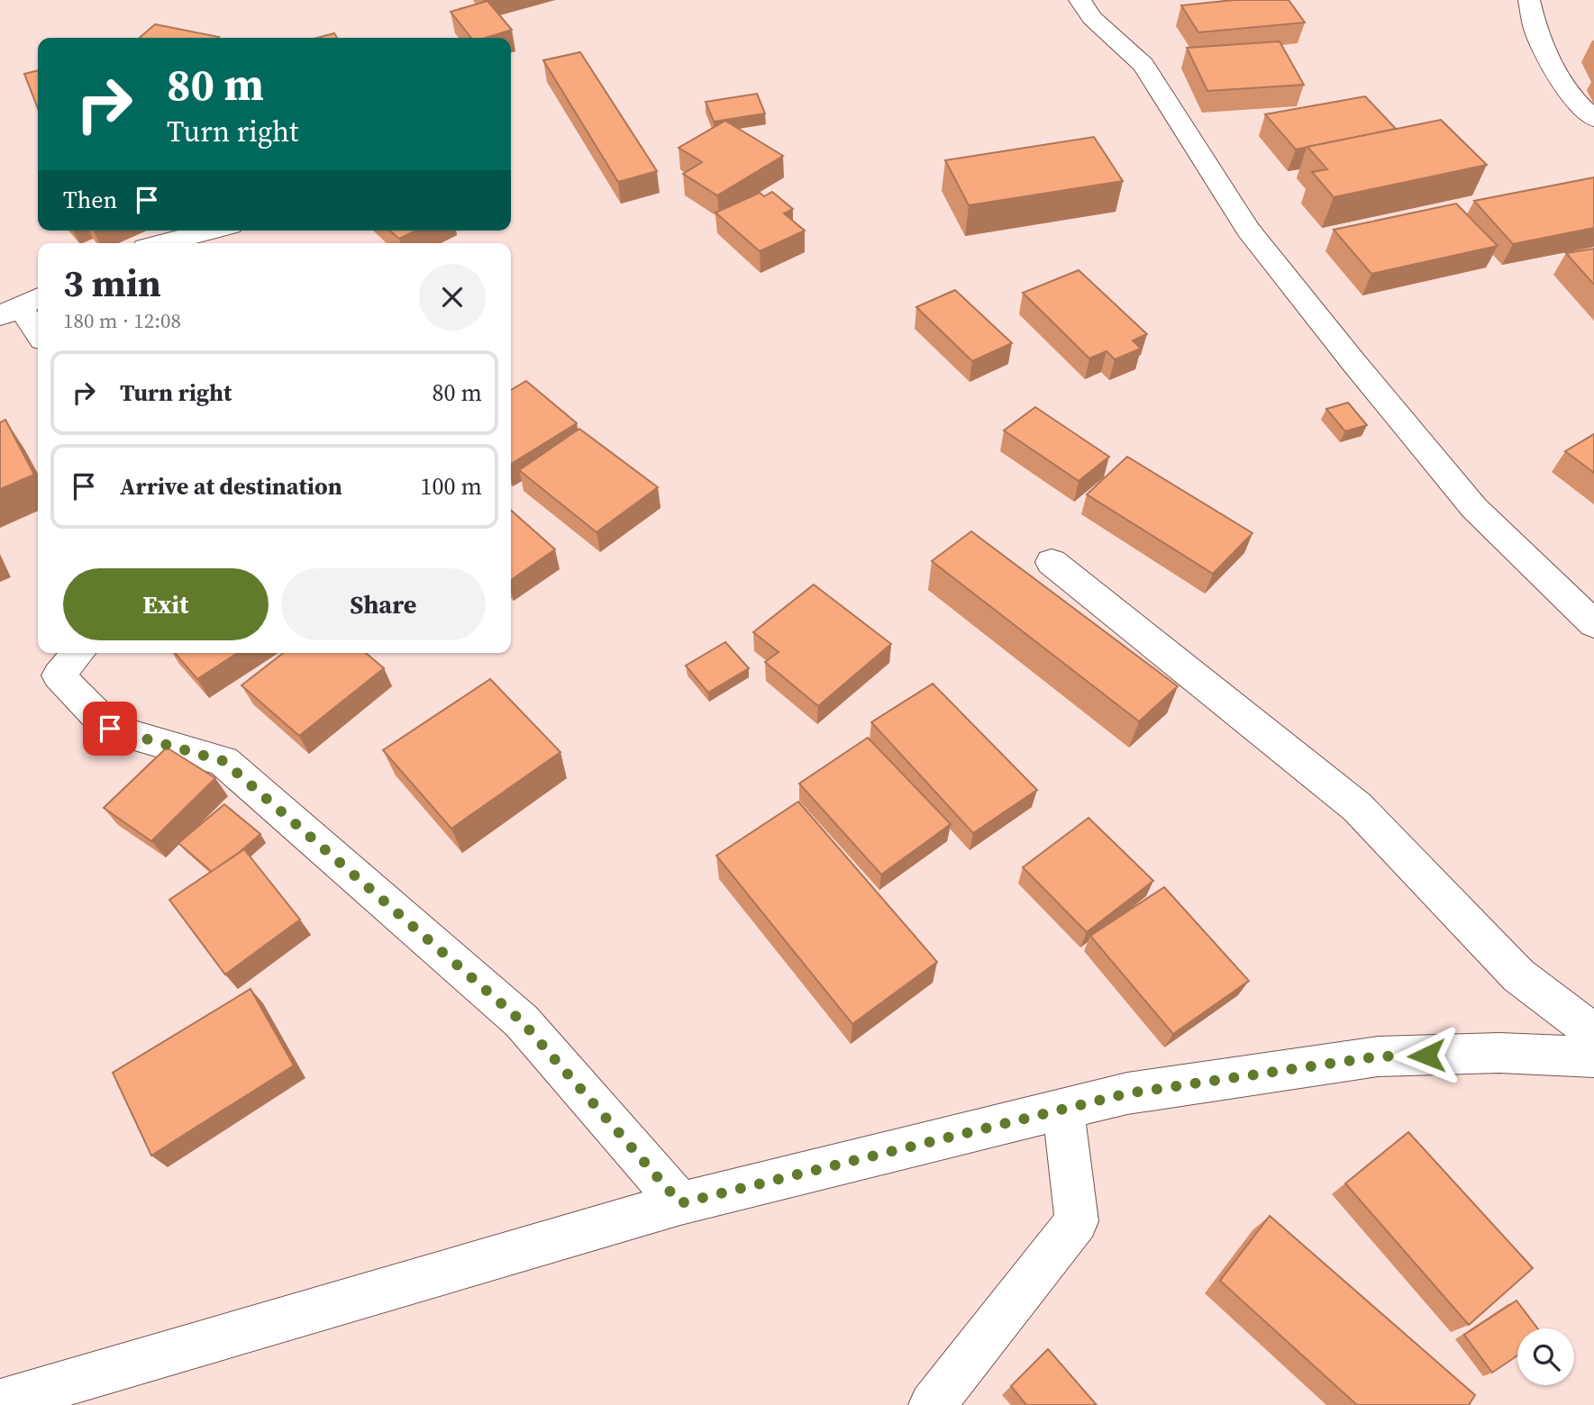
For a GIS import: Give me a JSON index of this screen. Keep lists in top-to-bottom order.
{
  "page": {
    "turn": ["80 m", "Turn right"],
    "then": "Then",
    "heading": ["3 min", "180 m · 12:08"],
    "list": [
      {
        "name": "Turn right",
        "value": "80 m"
      },
      {
        "name": "Arrive at destination",
        "value": "100 m"
      }
    ],
    "buttons": ["Exit", "Share"]
  }
}
